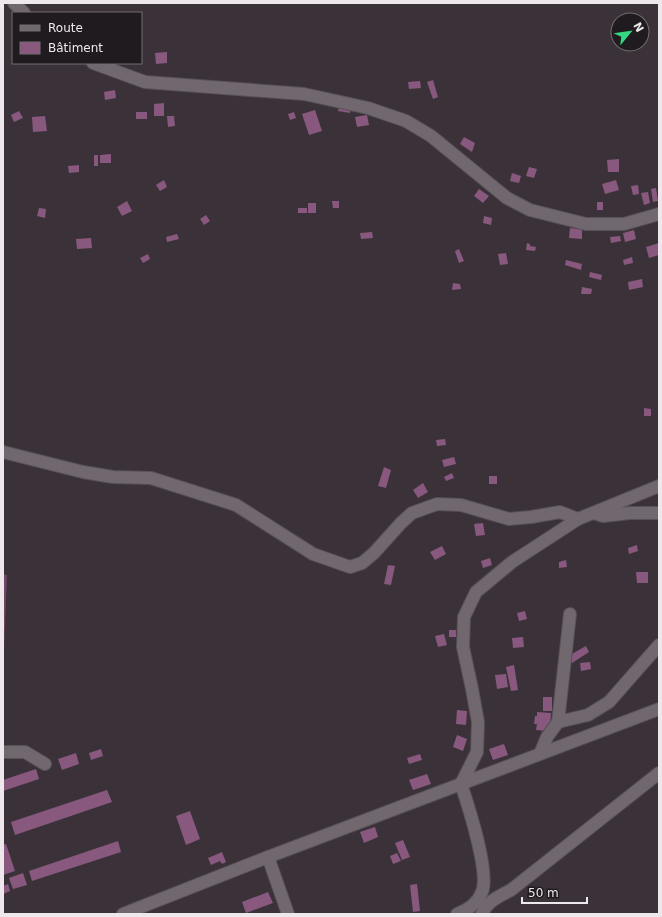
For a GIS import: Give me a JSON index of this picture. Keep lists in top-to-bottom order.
{
  "legend": ["Route", "Bâtiment"],
  "scale_bar": "50 m",
  "north": "top right"
}
